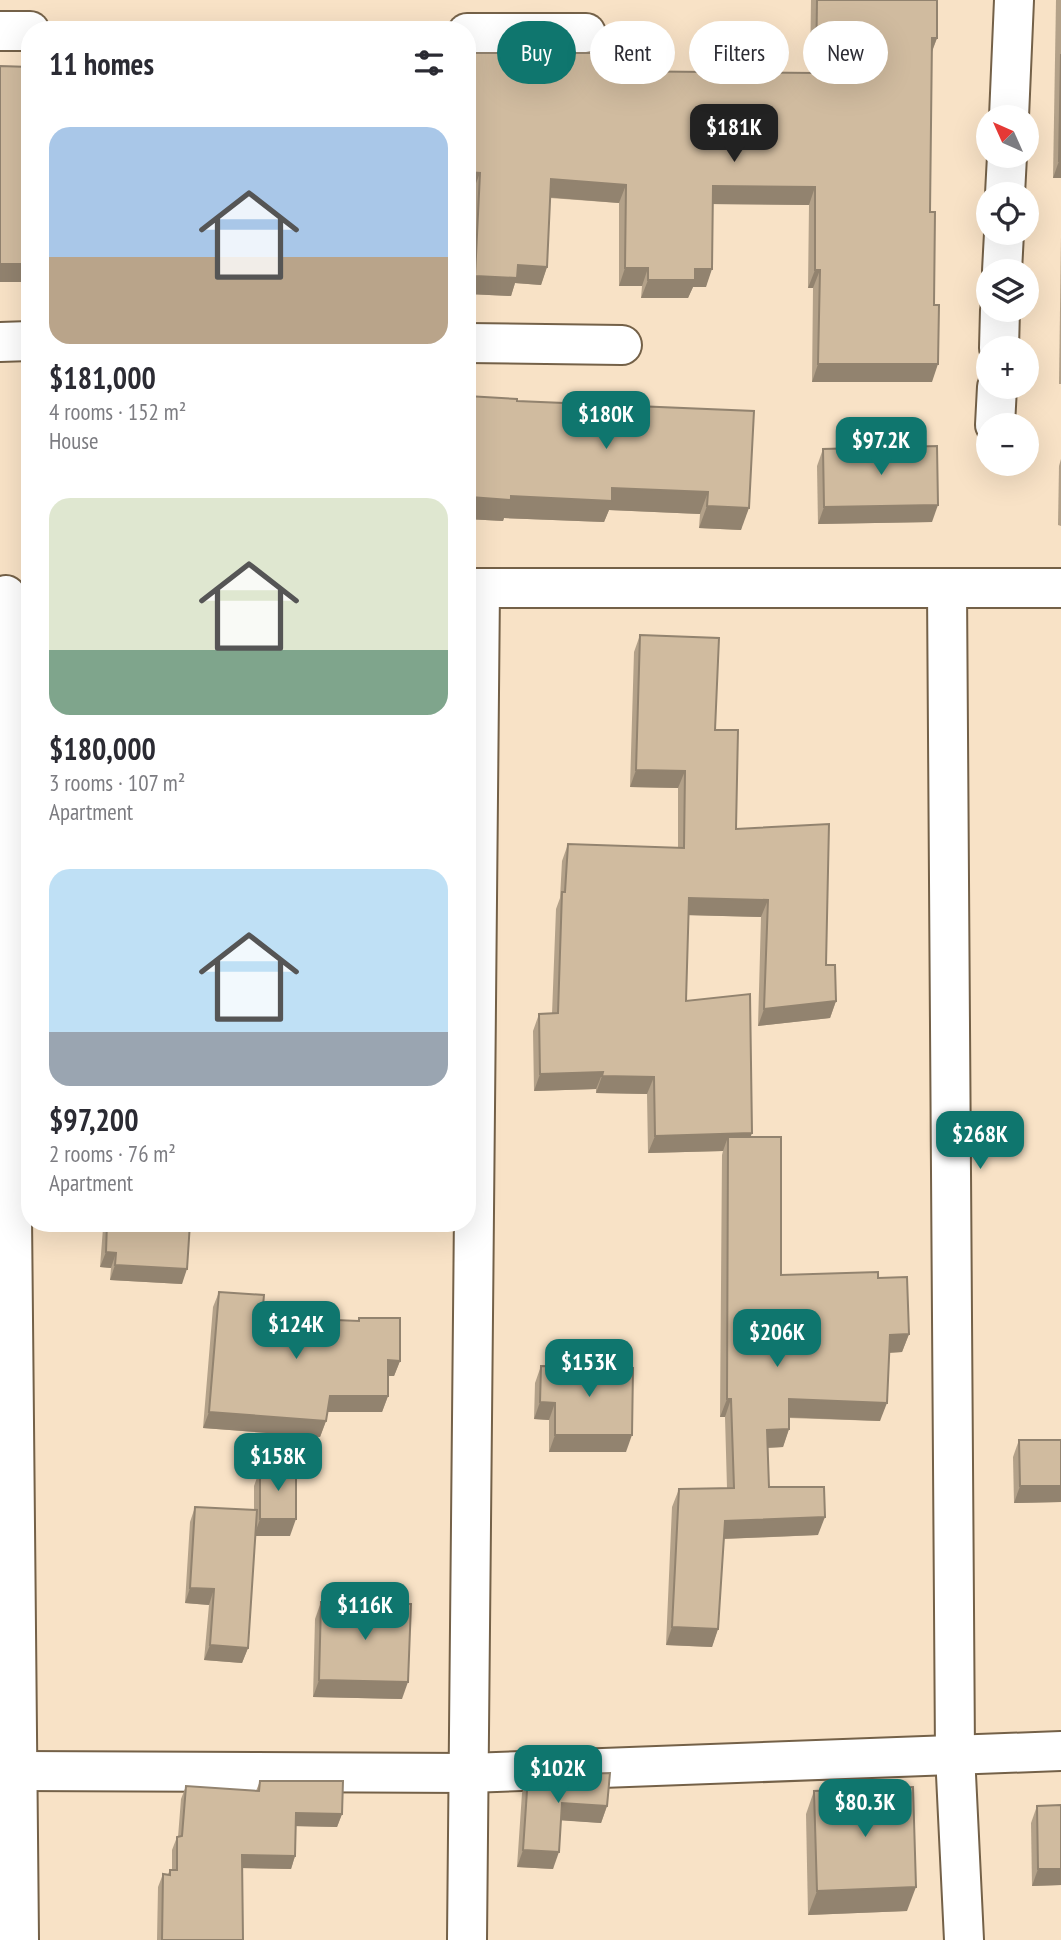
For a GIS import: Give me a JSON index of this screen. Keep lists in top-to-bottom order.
{
  "north": "top left",
  "page": {
    "chip": [
      "Buy",
      "Rent",
      "Filters",
      "New"
    ],
    "heading": "11 homes",
    "price": [
      "$181K",
      "$180K",
      "$97.2K",
      "$268K",
      "$124K",
      "$206K",
      "$153K",
      "$158K",
      "$116K",
      "$102K",
      "$80.3K"
    ],
    "map_buttons": ["+", "−"],
    "list": [
      {
        "name": "$181,000",
        "note": "4 rooms · 152 m² · House"
      },
      {
        "name": "$180,000",
        "note": "3 rooms · 107 m² · Apartment"
      },
      {
        "name": "$97,200",
        "note": "2 rooms · 76 m² · Apartment"
      }
    ]
  }
}
